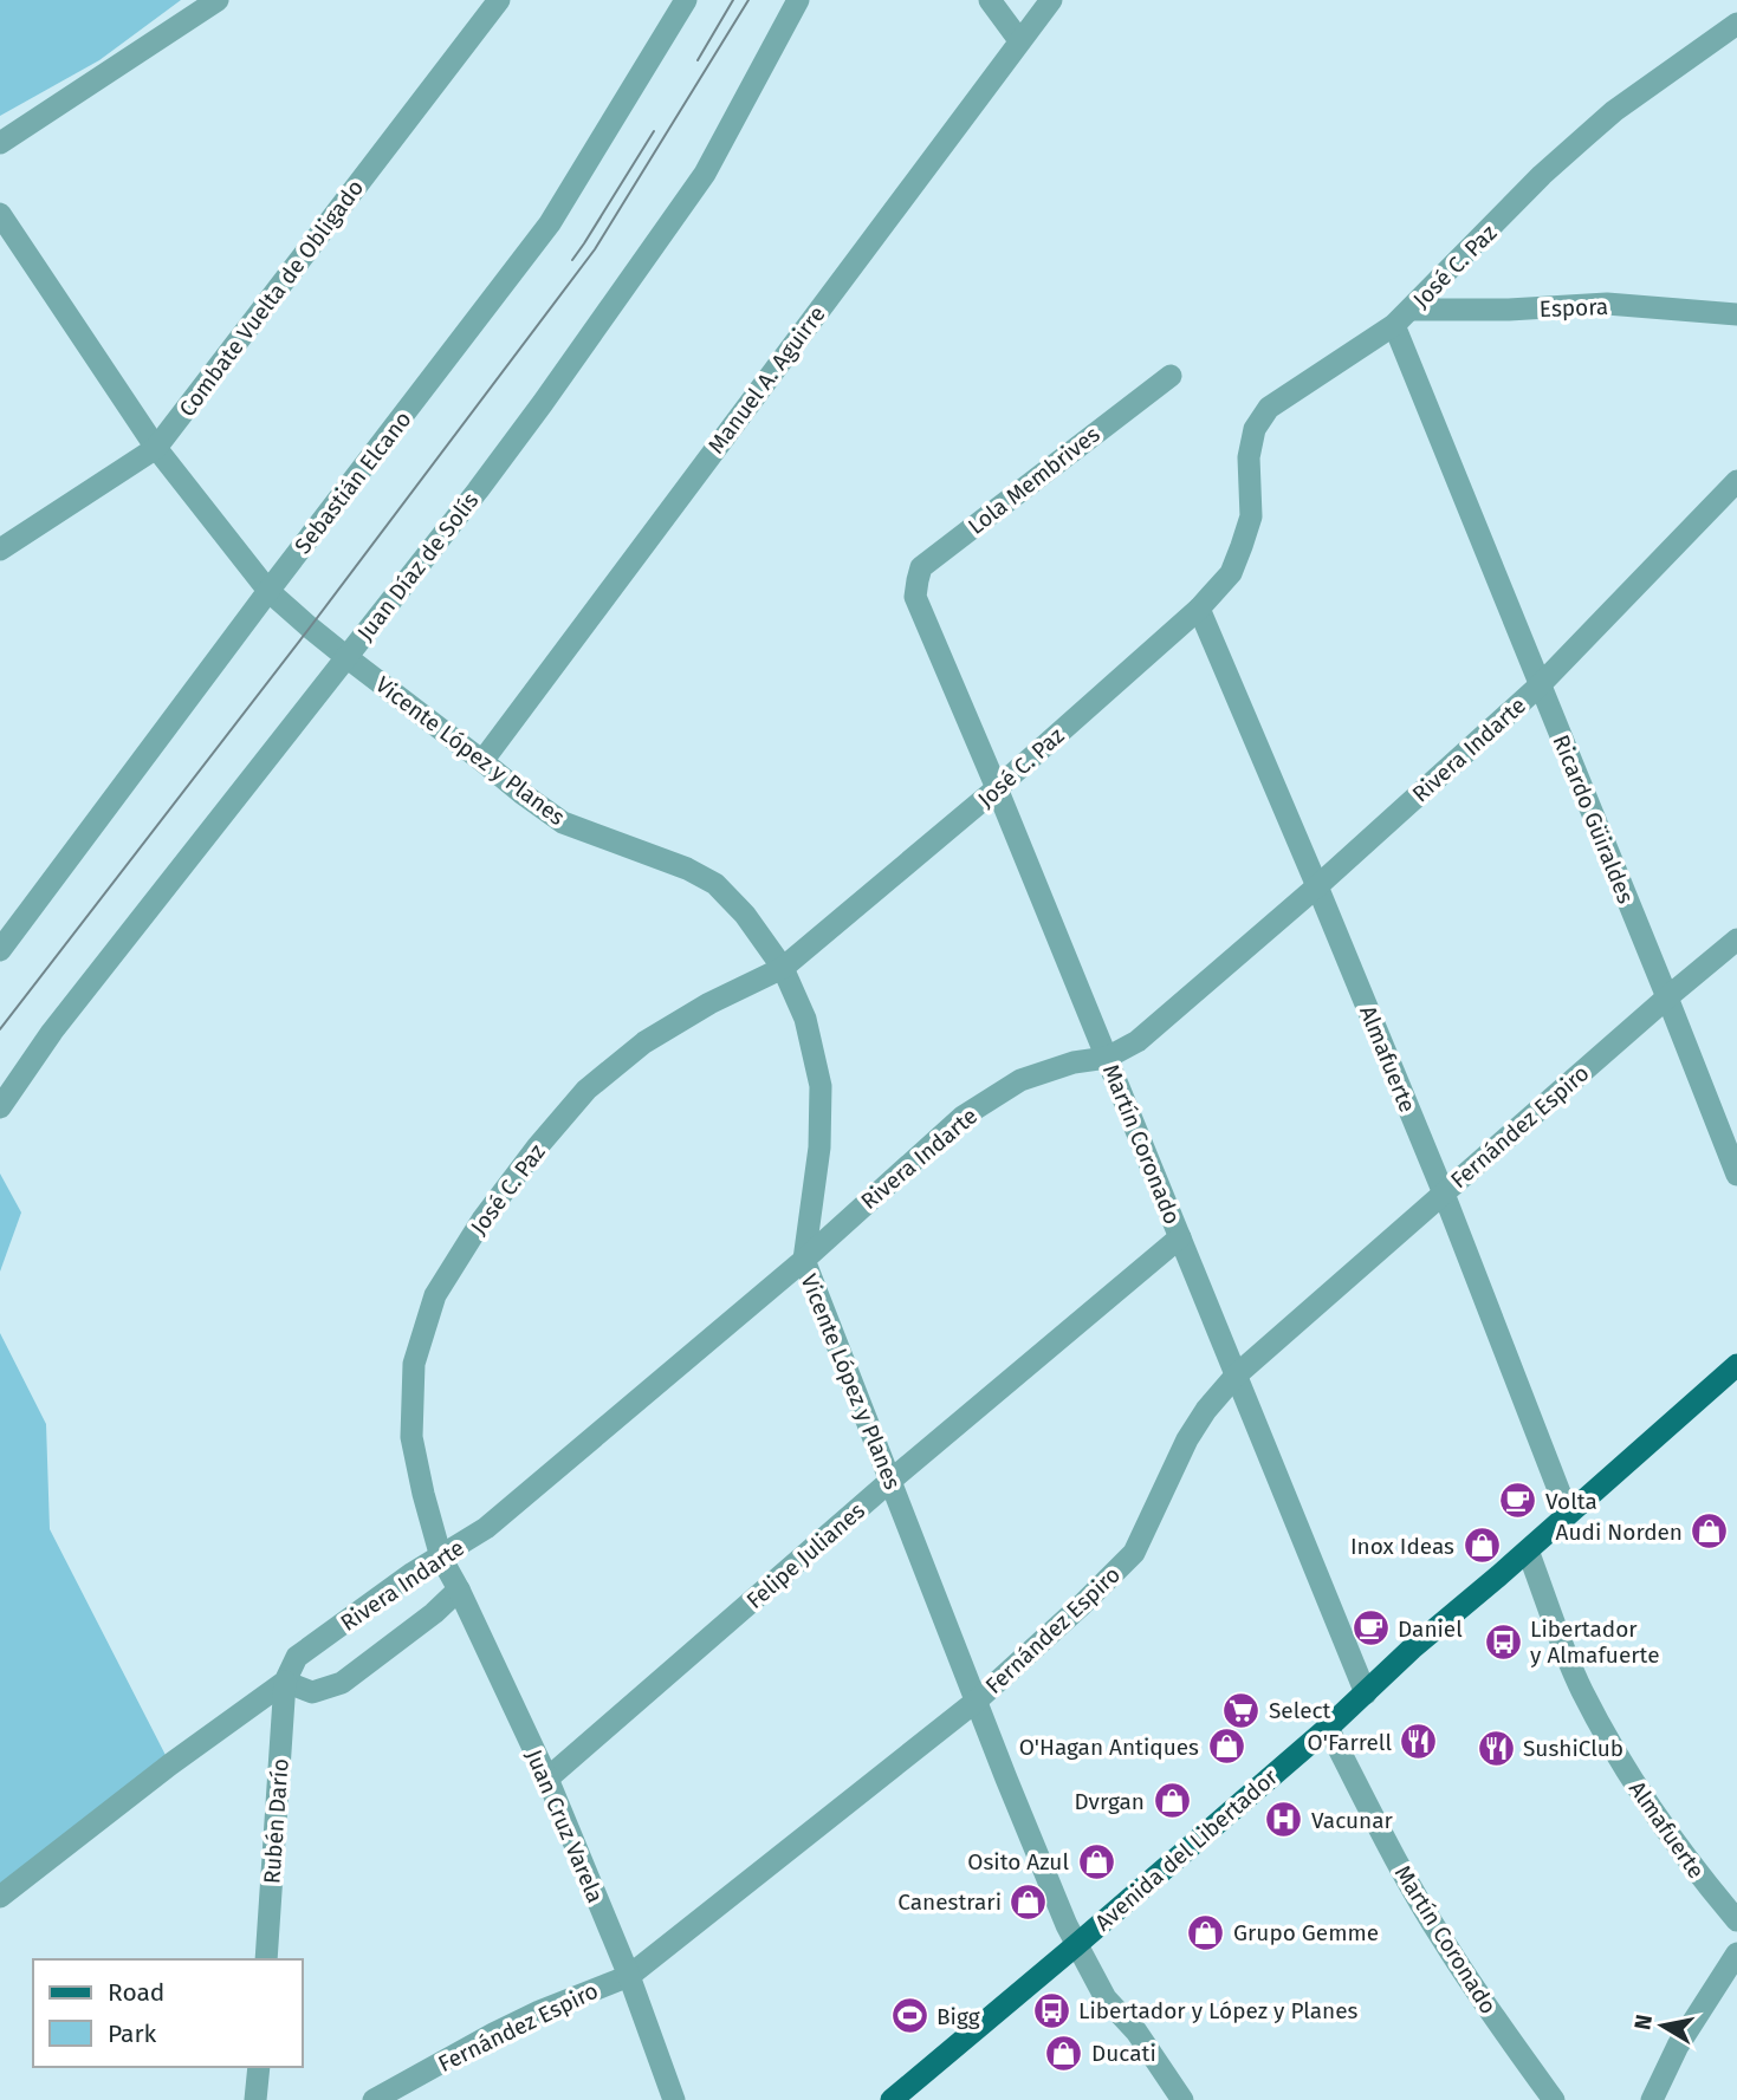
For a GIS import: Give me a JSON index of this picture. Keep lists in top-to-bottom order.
{
  "streets": {
    "main road": ["Avenida del Libertador"],
    "street": [
      "José C. Paz",
      "Combate Vuelta de Obligado",
      "Espora",
      "Manuel A. Aguirre",
      "Lola Membrives",
      "Sebastián Elcano",
      "Juan Díaz de Solís",
      "Rivera Indarte",
      "Vicente López y Planes",
      "Ricardo Güiraldes",
      "Almafuerte",
      "Fernández Espiro",
      "Martín Coronado",
      "Felipe Julianes",
      "Rubén Darío",
      "Juan Cruz Varela"
    ]
  },
  "crossings": [
    ["José C. Paz", "Espora"],
    ["José C. Paz", "Rivera Indarte"],
    ["José C. Paz", "Vicente López y Planes"],
    ["José C. Paz", "Ricardo Güiraldes"],
    ["José C. Paz", "Almafuerte"],
    ["José C. Paz", "Martín Coronado"],
    ["José C. Paz", "Juan Cruz Varela"],
    ["Combate Vuelta de Obligado", "Vicente López y Planes"],
    ["Espora", "Ricardo Güiraldes"],
    ["Manuel A. Aguirre", "Vicente López y Planes"],
    ["Lola Membrives", "Martín Coronado"],
    ["Sebastián Elcano", "Vicente López y Planes"],
    ["Juan Díaz de Solís", "Vicente López y Planes"],
    ["Rivera Indarte", "Vicente López y Planes"],
    ["Rivera Indarte", "Ricardo Güiraldes"],
    ["Rivera Indarte", "Almafuerte"],
    ["Rivera Indarte", "Martín Coronado"],
    ["Rivera Indarte", "Rubén Darío"],
    ["Rivera Indarte", "Juan Cruz Varela"],
    ["Vicente López y Planes", "Fernández Espiro"],
    ["Vicente López y Planes", "Felipe Julianes"],
    ["Vicente López y Planes", "Avenida del Libertador"],
    ["Ricardo Güiraldes", "Fernández Espiro"],
    ["Almafuerte", "Fernández Espiro"],
    ["Almafuerte", "Avenida del Libertador"],
    ["Fernández Espiro", "Martín Coronado"],
    ["Fernández Espiro", "Juan Cruz Varela"],
    ["Martín Coronado", "Felipe Julianes"],
    ["Martín Coronado", "Avenida del Libertador"],
    ["Felipe Julianes", "Juan Cruz Varela"]
  ],
  "places": {
    "cafe": ["Volta", "Daniel"],
    "shop": [
      "Audi Norden",
      "Inox Ideas",
      "O'Hagan Antiques",
      "Dvrgan",
      "Osito Azul",
      "Canestrari",
      "Grupo Gemme",
      "Ducati"
    ],
    "bus stop": ["Libertador y Almafuerte", "Libertador y López y Planes"],
    "supermarket": ["Select"],
    "restaurant": ["O'Farrell", "SushiClub"],
    "hospital": ["Vacunar"],
    "sports": ["Bigg"]
  },
  "legend": ["Road", "Park"],
  "north": "left"
}
